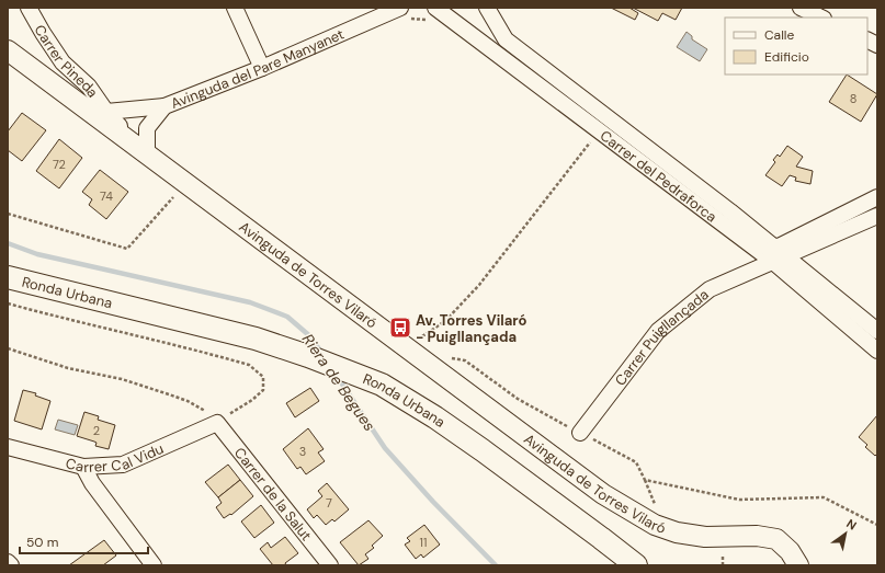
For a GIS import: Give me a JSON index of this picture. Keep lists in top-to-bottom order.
{
  "streets": {
    "main road": ["Ronda Urbana"],
    "street": [
      "Carrer Pineda",
      "Avinguda del Pare Manyanet",
      "Carrer del Pedraforca",
      "Avinguda de Torres Vilaró",
      "Carrer Puigllançada",
      "Carrer Cal Vidu",
      "Carrer de la Salut"
    ]
  },
  "crossings": [
    ["Carrer Pineda", "Avinguda del Pare Manyanet"],
    ["Carrer Pineda", "Avinguda de Torres Vilaró"],
    ["Avinguda del Pare Manyanet", "Avinguda de Torres Vilaró"],
    ["Carrer del Pedraforca", "Carrer Puigllançada"],
    ["Carrer Cal Vidu", "Carrer de la Salut"]
  ],
  "water": ["Riera de Begues"],
  "places": {
    "bus stop": ["Av. Torres Vilaró - Puigllançada"]
  },
  "house_numbers": [
    "8",
    "72",
    "74",
    "2",
    "3",
    "7",
    "11"
  ],
  "legend": ["Calle", "Edificio"],
  "scale_bar": "50 m",
  "north": "top right"
}
